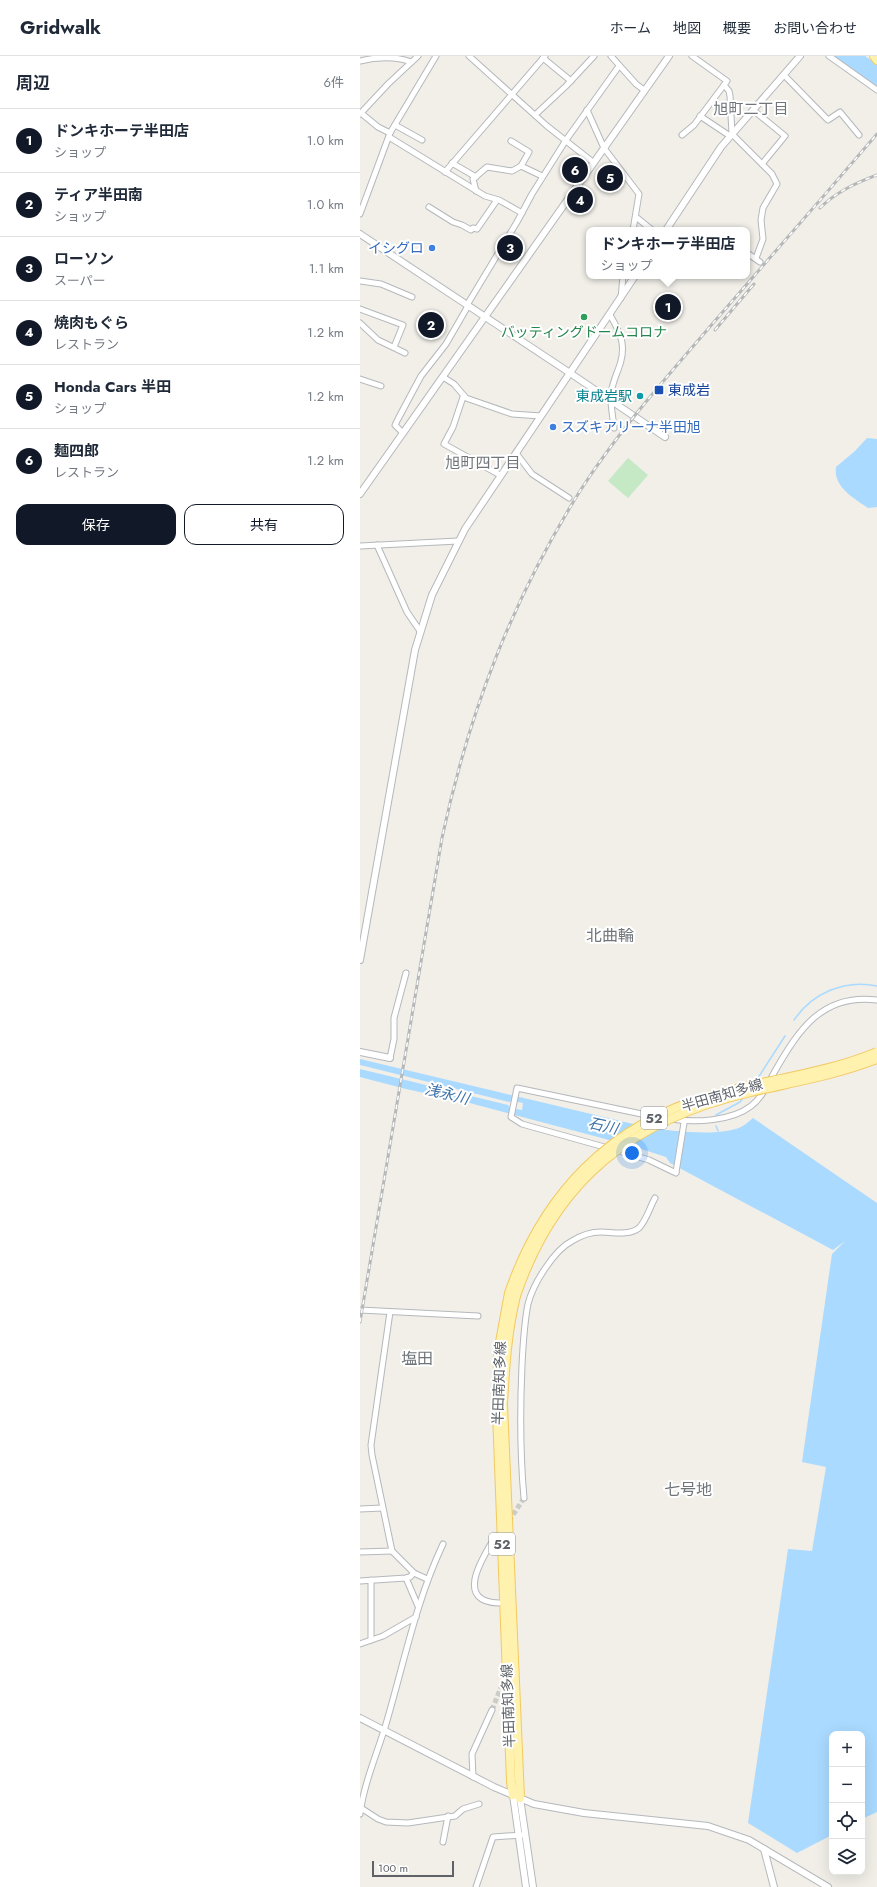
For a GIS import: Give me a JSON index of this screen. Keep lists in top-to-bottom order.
{
  "streets": {
    "main road": ["半田南知多線", "52"]
  },
  "districts": [
    "旭町二丁目",
    "旭町四丁目",
    "北曲輪",
    "塩田",
    "七号地"
  ],
  "water": ["浅永川", "石川"],
  "places": {
    "other": [
      "イシグロ",
      "バッティングドームコロナ",
      "東成岩駅",
      "スズキアリーナ半田旭"
    ],
    "transit": ["東成岩"]
  },
  "scale_bar": "100 m",
  "page": {
    "header": "Gridwalk",
    "nav": [
      "ホーム",
      "地図",
      "概要",
      "お問い合わせ"
    ],
    "heading": ["周辺", "6件"],
    "list": [
      {
        "mark": "1",
        "name": "ドンキホーテ半田店",
        "note": "ショップ",
        "value": "1.0 km"
      },
      {
        "mark": "2",
        "name": "ティア半田南",
        "note": "ショップ",
        "value": "1.0 km"
      },
      {
        "mark": "3",
        "name": "ローソン",
        "note": "スーパー",
        "value": "1.1 km"
      },
      {
        "mark": "4",
        "name": "焼肉もぐら",
        "note": "レストラン",
        "value": "1.2 km"
      },
      {
        "mark": "5",
        "name": "Honda Cars 半田",
        "note": "ショップ",
        "value": "1.2 km"
      },
      {
        "mark": "6",
        "name": "麺四郎",
        "note": "レストラン",
        "value": "1.2 km"
      }
    ],
    "pins": [
      "6",
      "5",
      "4",
      "3",
      "1",
      "2"
    ],
    "popup": ["ドンキホーテ半田店", "ショップ"],
    "buttons": ["保存", "共有"],
    "map_buttons": ["+", "−"],
    "scale": "100 m"
  }
}
